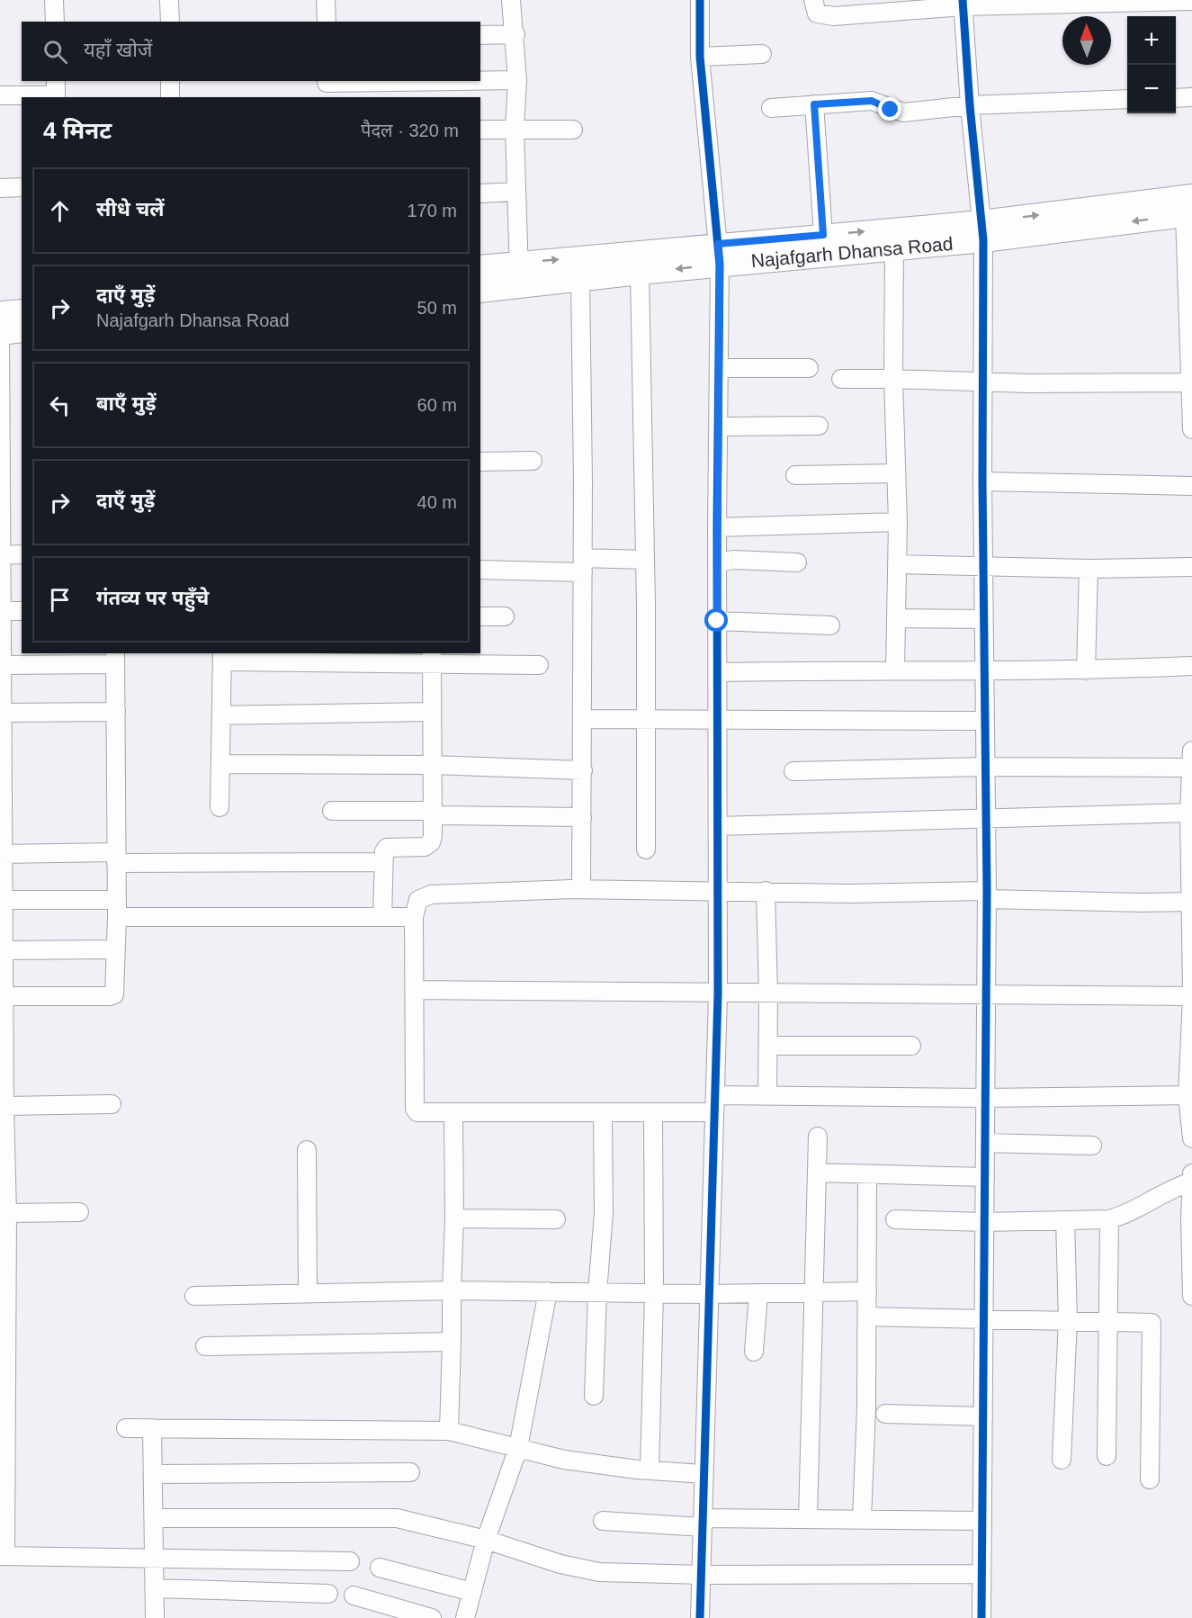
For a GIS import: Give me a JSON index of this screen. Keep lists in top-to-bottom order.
{
  "streets": {
    "main road": ["Najafgarh Dhansa Road"]
  },
  "north": "top",
  "page": {
    "map_buttons": ["+", "−"],
    "search": "यहाँ खोजें",
    "heading": ["4 मिनट", "पैदल · 320 m"],
    "list": [
      ["सीधे चलें", "170 m"],
      ["दाएँ मुड़ें", "Najafgarh Dhansa Road", "50 m"],
      ["बाएँ मुड़ें", "60 m"],
      ["दाएँ मुड़ें", "40 m"],
      "गंतव्य पर पहुँचे"
    ]
  }
}
